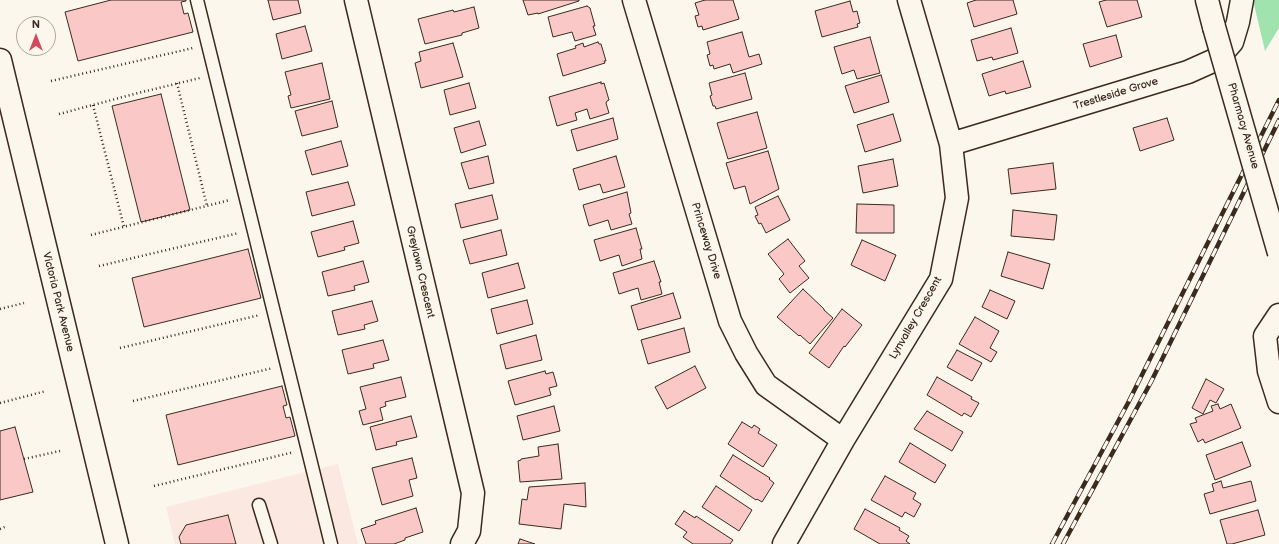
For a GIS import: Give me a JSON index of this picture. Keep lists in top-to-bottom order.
{
  "streets": {
    "street": [
      "Trestleside Grove",
      "Pharmacy Avenue",
      "Princeway Drive",
      "Greylawn Crescent",
      "Victoria Park Avenue",
      "Lynvalley Crescent"
    ]
  },
  "crossings": [
    ["Trestleside Grove", "Lynvalley Crescent"],
    ["Princeway Drive", "Lynvalley Crescent"]
  ],
  "north": "top"
}
